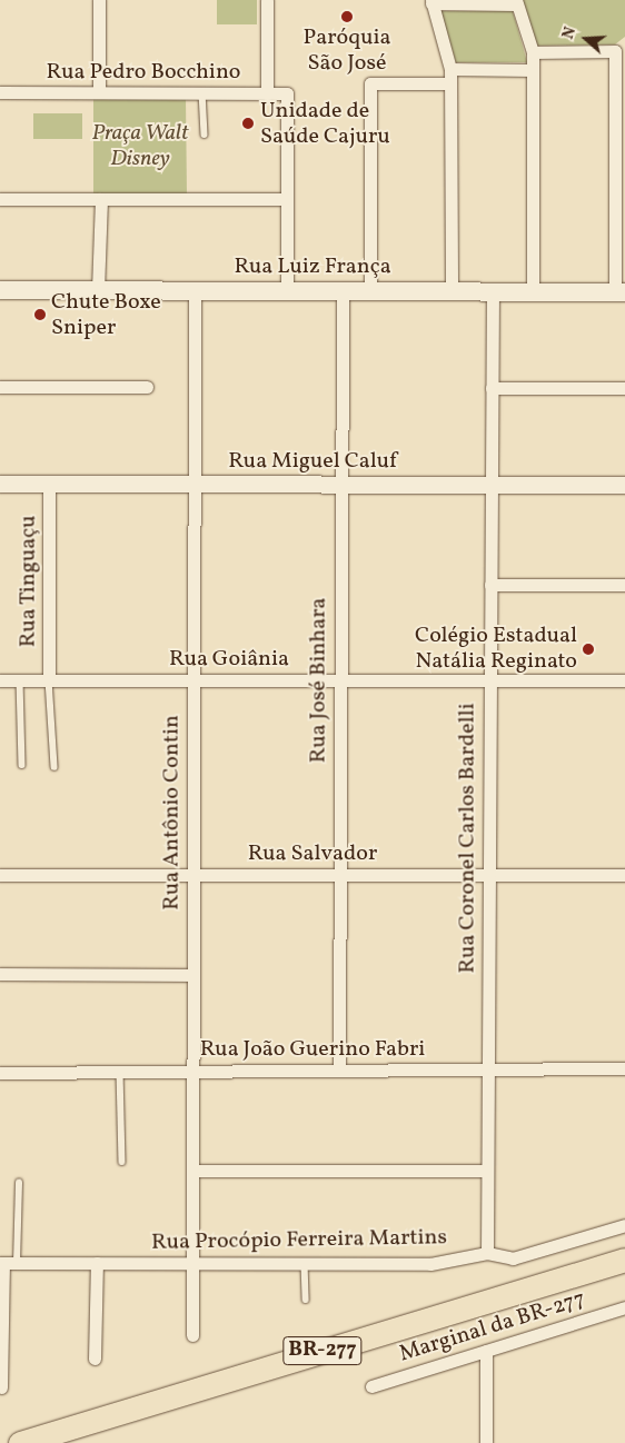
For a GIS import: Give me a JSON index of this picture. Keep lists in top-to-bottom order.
{
  "streets": {
    "highway": ["BR-277"],
    "main road": ["Rua Luiz França"],
    "street": [
      "Rua Pedro Bocchino",
      "Rua Miguel Caluf",
      "Rua Tinguaçu",
      "Rua Goiânia",
      "Rua José Binhara",
      "Rua Antônio Contin",
      "Rua Coronel Carlos Bardelli",
      "Rua Salvador",
      "Rua João Guerino Fabri",
      "Rua Procópio Ferreira Martins",
      "Marginal da BR-277"
    ]
  },
  "crossings": [
    ["Rua Luiz França", "Rua José Binhara"],
    ["Rua Luiz França", "Rua Antônio Contin"],
    ["Rua Luiz França", "Rua Coronel Carlos Bardelli"],
    ["Rua Miguel Caluf", "Rua Tinguaçu"],
    ["Rua Miguel Caluf", "Rua José Binhara"],
    ["Rua Miguel Caluf", "Rua Antônio Contin"],
    ["Rua Miguel Caluf", "Rua Coronel Carlos Bardelli"],
    ["Rua Tinguaçu", "Rua Goiânia"],
    ["Rua Goiânia", "Rua José Binhara"],
    ["Rua Goiânia", "Rua Antônio Contin"],
    ["Rua Goiânia", "Rua Coronel Carlos Bardelli"],
    ["Rua José Binhara", "Rua Salvador"],
    ["Rua José Binhara", "Rua João Guerino Fabri"],
    ["Rua Antônio Contin", "Rua Salvador"],
    ["Rua Antônio Contin", "Rua João Guerino Fabri"],
    ["Rua Antônio Contin", "Rua Procópio Ferreira Martins"],
    ["Rua Coronel Carlos Bardelli", "Rua Salvador"],
    ["Rua Coronel Carlos Bardelli", "Rua João Guerino Fabri"],
    ["Rua Coronel Carlos Bardelli", "Rua Procópio Ferreira Martins"]
  ],
  "parks": ["Praça Walt Disney"],
  "places": [
    "Paróquia São José",
    "Unidade de Saúde Cajuru",
    "Chute Boxe Sniper",
    "Colégio Estadual Natália Reginato"
  ],
  "north": "left"
}
